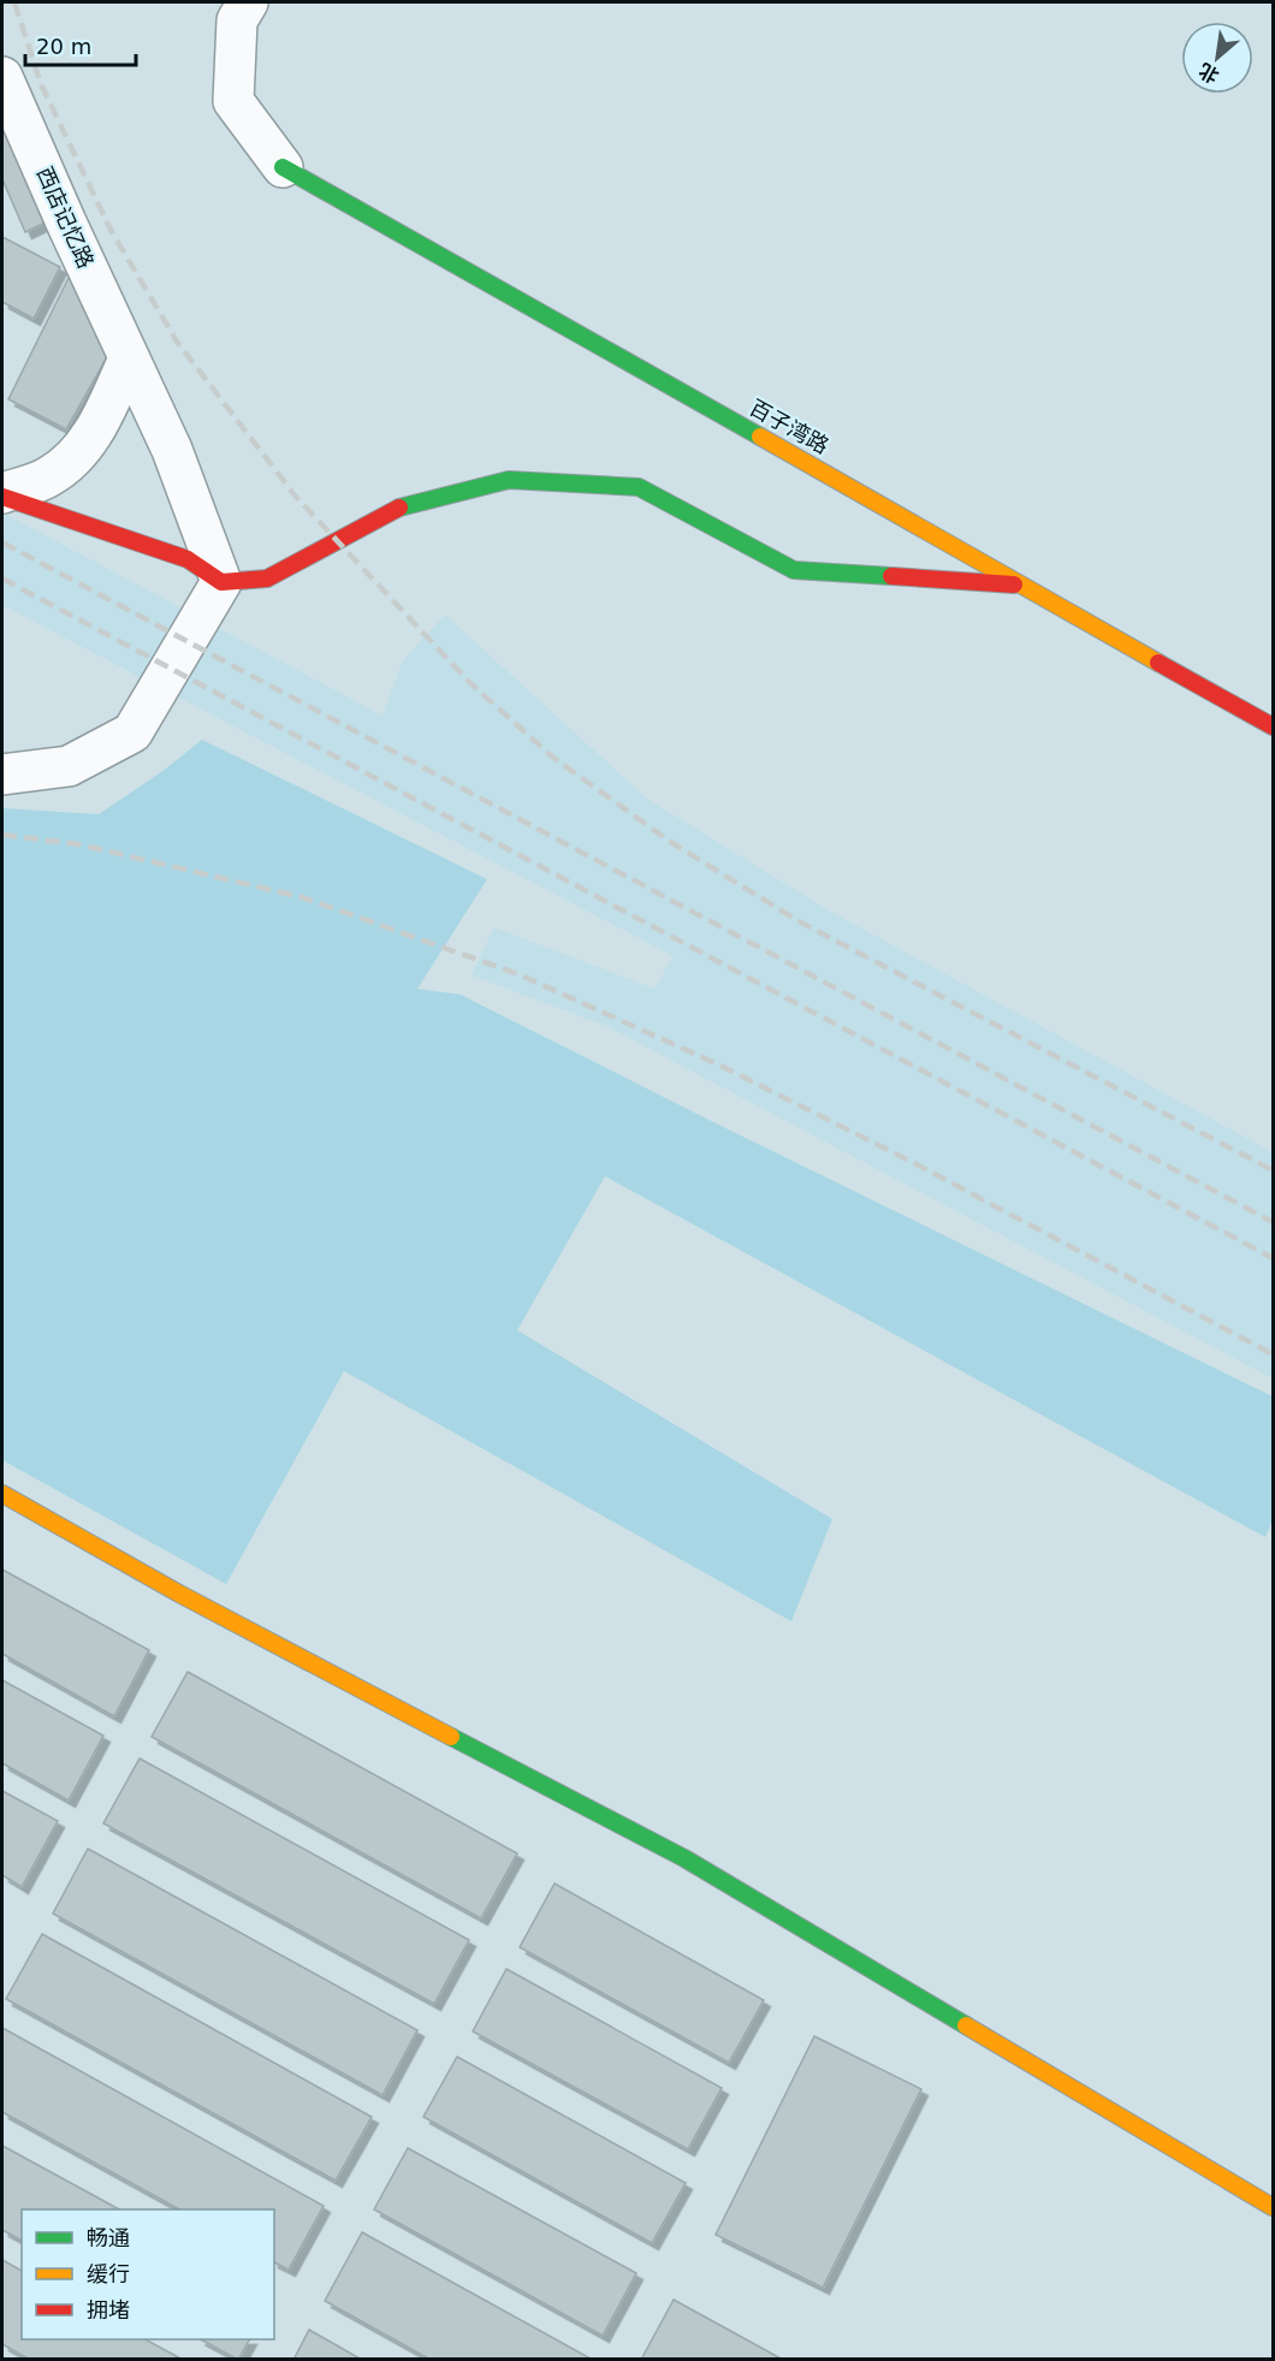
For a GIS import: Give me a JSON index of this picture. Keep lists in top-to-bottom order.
{
  "streets": {
    "street": ["西店记忆路", "百子湾路"]
  },
  "legend": ["畅通", "缓行", "拥堵"],
  "scale_bar": "20 m",
  "north": "bottom left"
}
